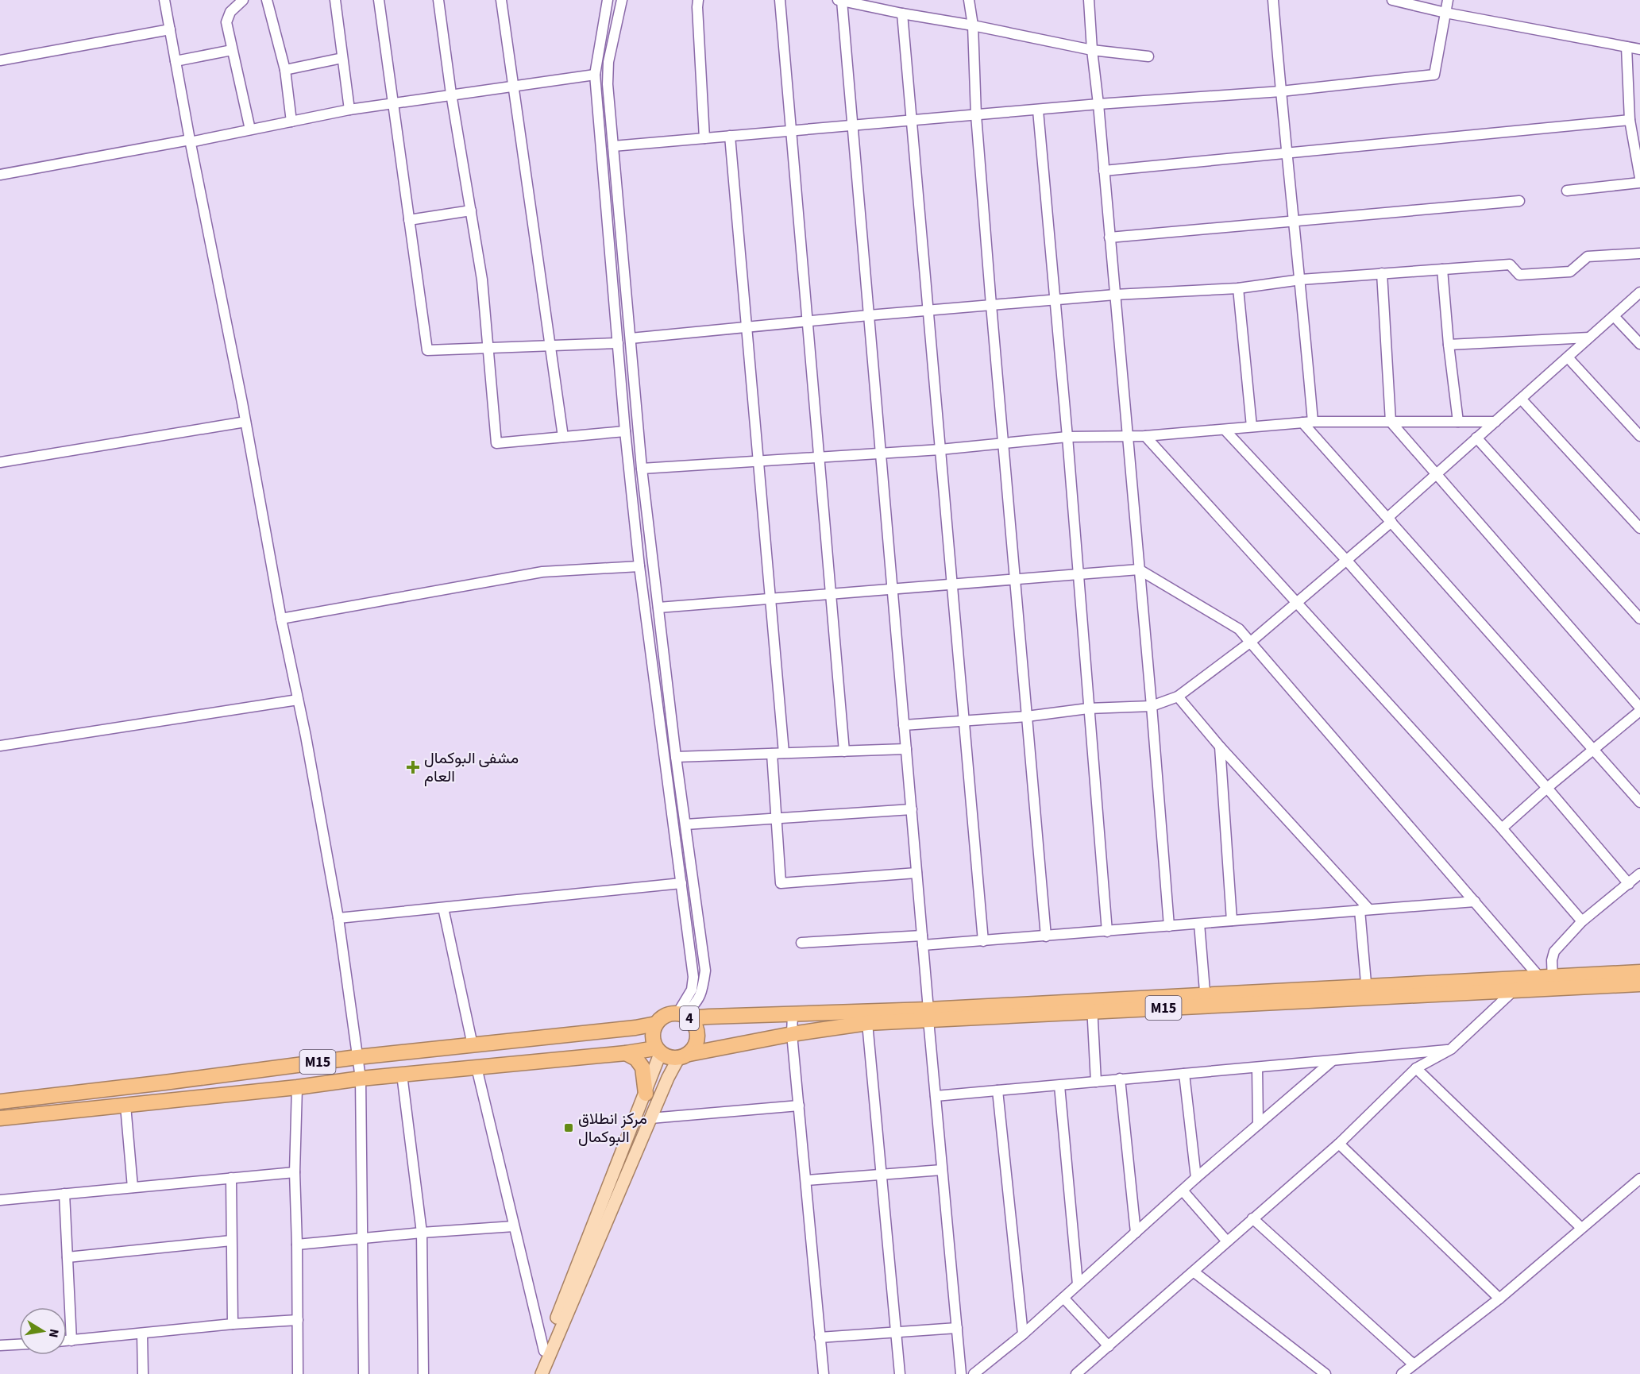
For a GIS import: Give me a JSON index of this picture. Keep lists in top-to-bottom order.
{
  "streets": {
    "highway": ["M15", "4"]
  },
  "crossings": [
    ["M15", "4"]
  ],
  "places": {
    "health": ["مشفى البوكمال العام"],
    "transit": ["مركز انطلاق البوكمال"]
  },
  "north": "right"
}
